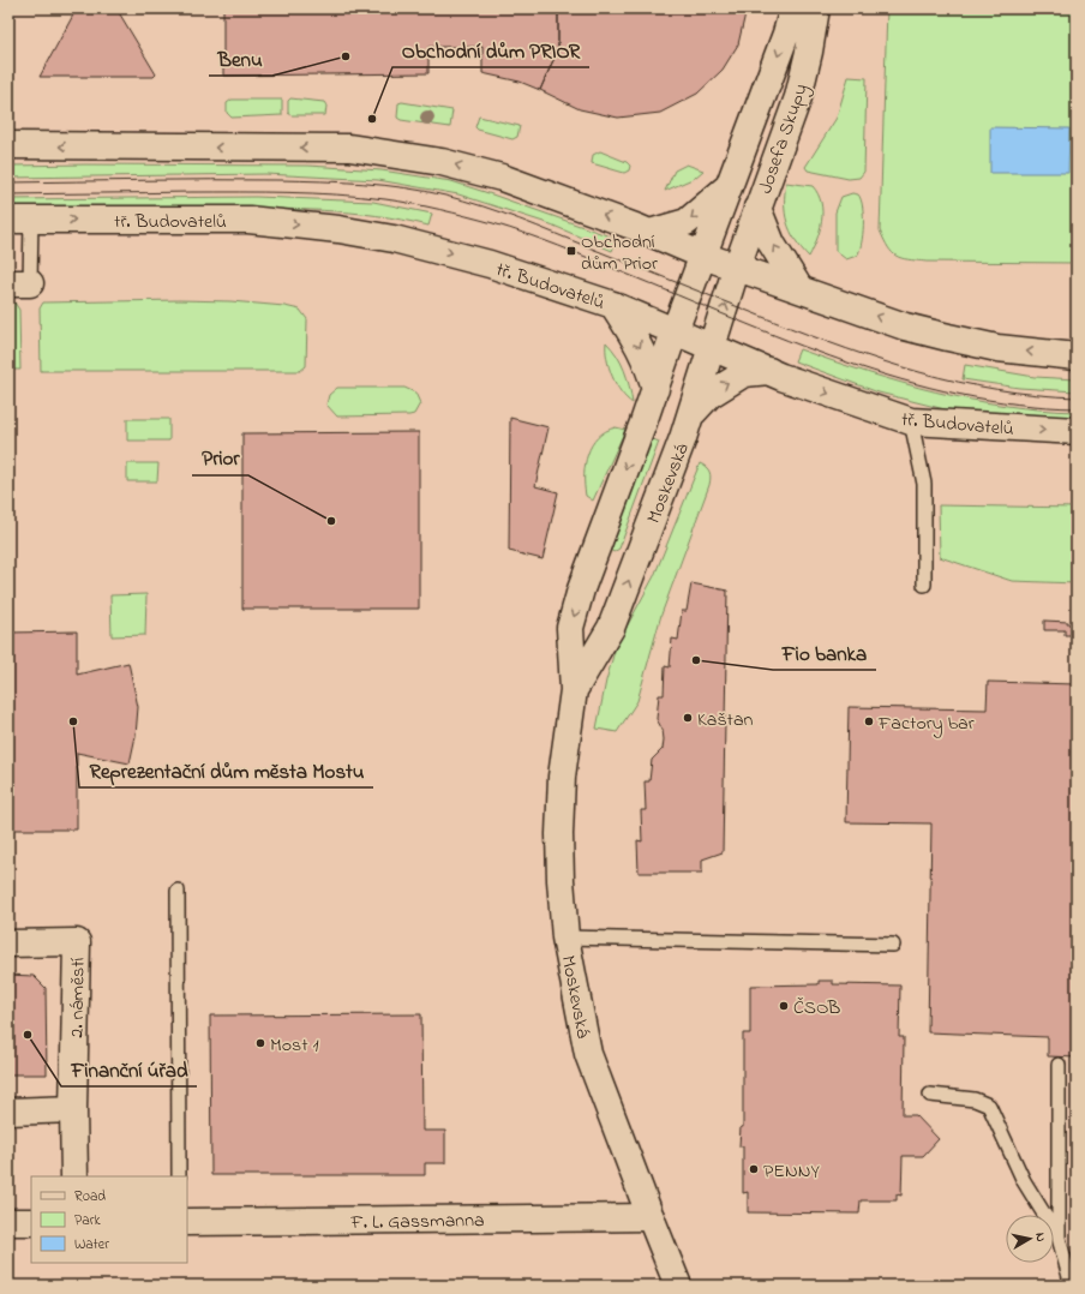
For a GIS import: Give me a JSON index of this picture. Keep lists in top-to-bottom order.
{
  "streets": {
    "street": [
      "Josefa Skupy",
      "tř. Budovatelů",
      "Moskevská",
      "2. náměstí",
      "F. L. Gassmanna"
    ]
  },
  "crossings": [
    ["Josefa Skupy", "tř. Budovatelů"],
    ["Josefa Skupy", "Moskevská"],
    ["tř. Budovatelů", "Moskevská"],
    ["Moskevská", "F. L. Gassmanna"]
  ],
  "places": {
    "other": [
      "Benu",
      "Obchodní dům PRIOR",
      "Prior",
      "Fio banka",
      "Kaštan",
      "Reprezentační dům města Mostu",
      "Factory bar",
      "ČSOB",
      "Finanční úřad",
      "Most 1",
      "PENNY"
    ],
    "transit": ["Obchodní dům Prior"]
  },
  "legend": ["Road", "Park", "Water"],
  "north": "right"
}
